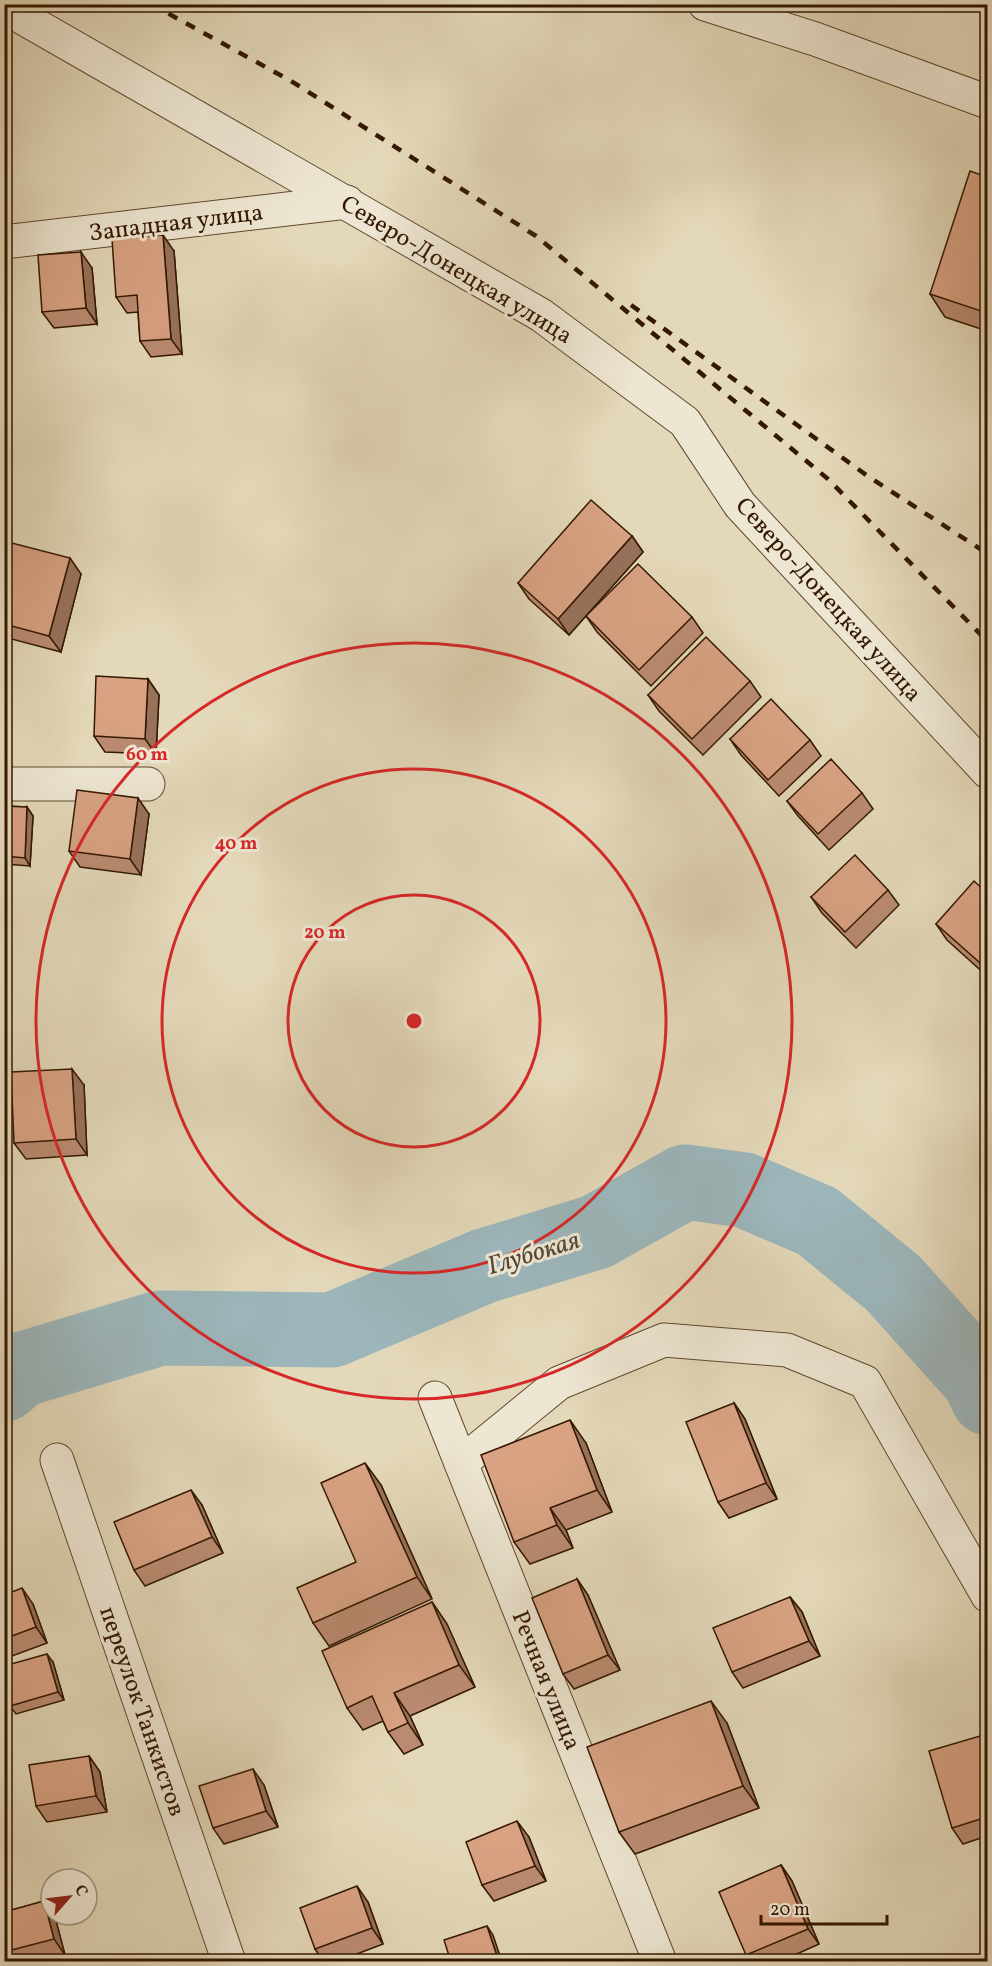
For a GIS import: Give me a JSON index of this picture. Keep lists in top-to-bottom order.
{
  "streets": {
    "street": [
      "Западная улица",
      "Северо-Донецкая улица",
      "Речная улица",
      "переулок Танкистов"
    ]
  },
  "crossings": [
    ["Западная улица", "Северо-Донецкая улица"]
  ],
  "water": ["Глубокая"],
  "scale_bar": "20 m",
  "north": "top right",
  "rings": ["60 m", "40 m", "20 m"]
}
